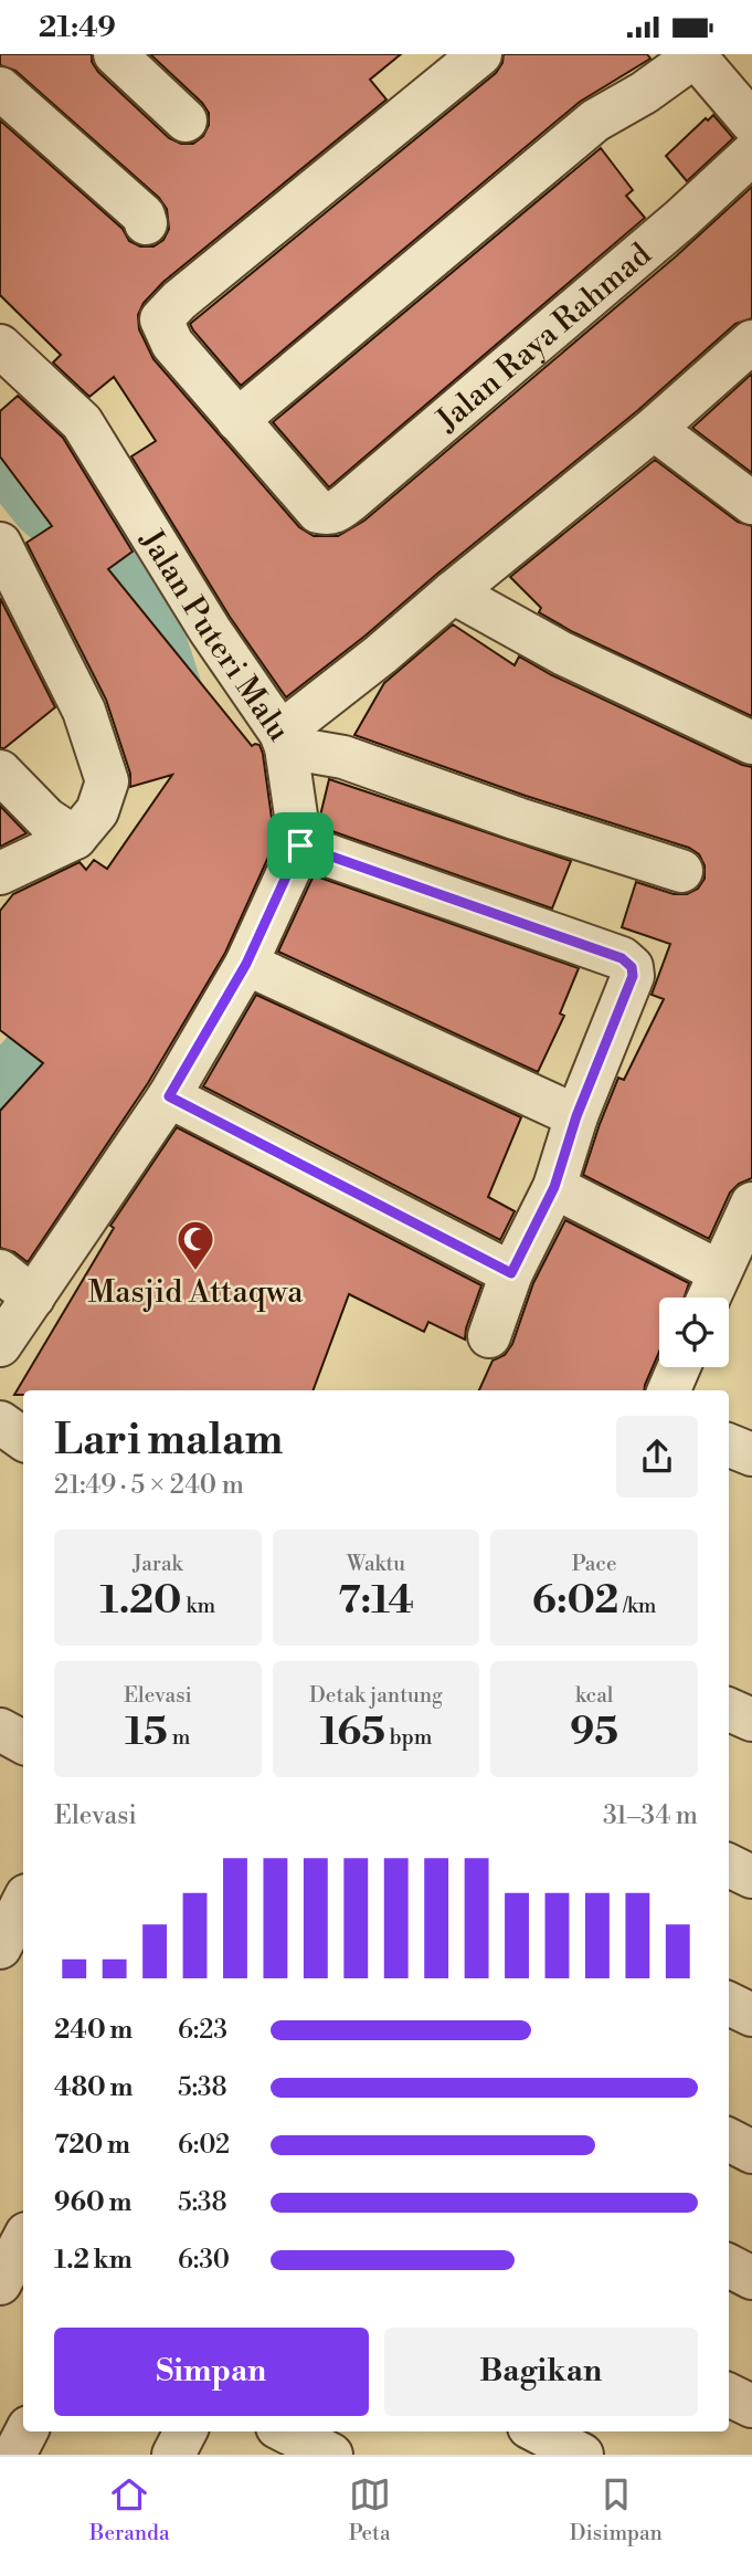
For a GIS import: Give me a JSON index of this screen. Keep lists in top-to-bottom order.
{
  "streets": {
    "street": ["Jalan Raya Rahmad", "Jalan Puteri Malu"]
  },
  "places": {
    "mosque": ["Masjid Attaqwa"]
  },
  "page": {
    "status": "21:49",
    "heading": ["Lari malam", "21:49 · 5 × 240 m"],
    "stats": [
      ["Jarak", "1.20 km"],
      ["Waktu", "7:14"],
      ["Pace", "6:02 /km"],
      ["Elevasi", "15 m"],
      ["Detak jantung", "165 bpm"],
      ["kcal", "95"]
    ],
    "chart": ["Elevasi", "31–34 m"],
    "list": [
      {
        "name": "240 m",
        "note": "6:23"
      },
      {
        "name": "480 m",
        "note": "5:38"
      },
      {
        "name": "720 m",
        "note": "6:02"
      },
      {
        "name": "960 m",
        "note": "5:38"
      },
      {
        "name": "1.2 km",
        "note": "6:30"
      }
    ],
    "buttons": ["Simpan", "Bagikan"],
    "tabs": ["Beranda", "Peta", "Disimpan"]
  }
}
